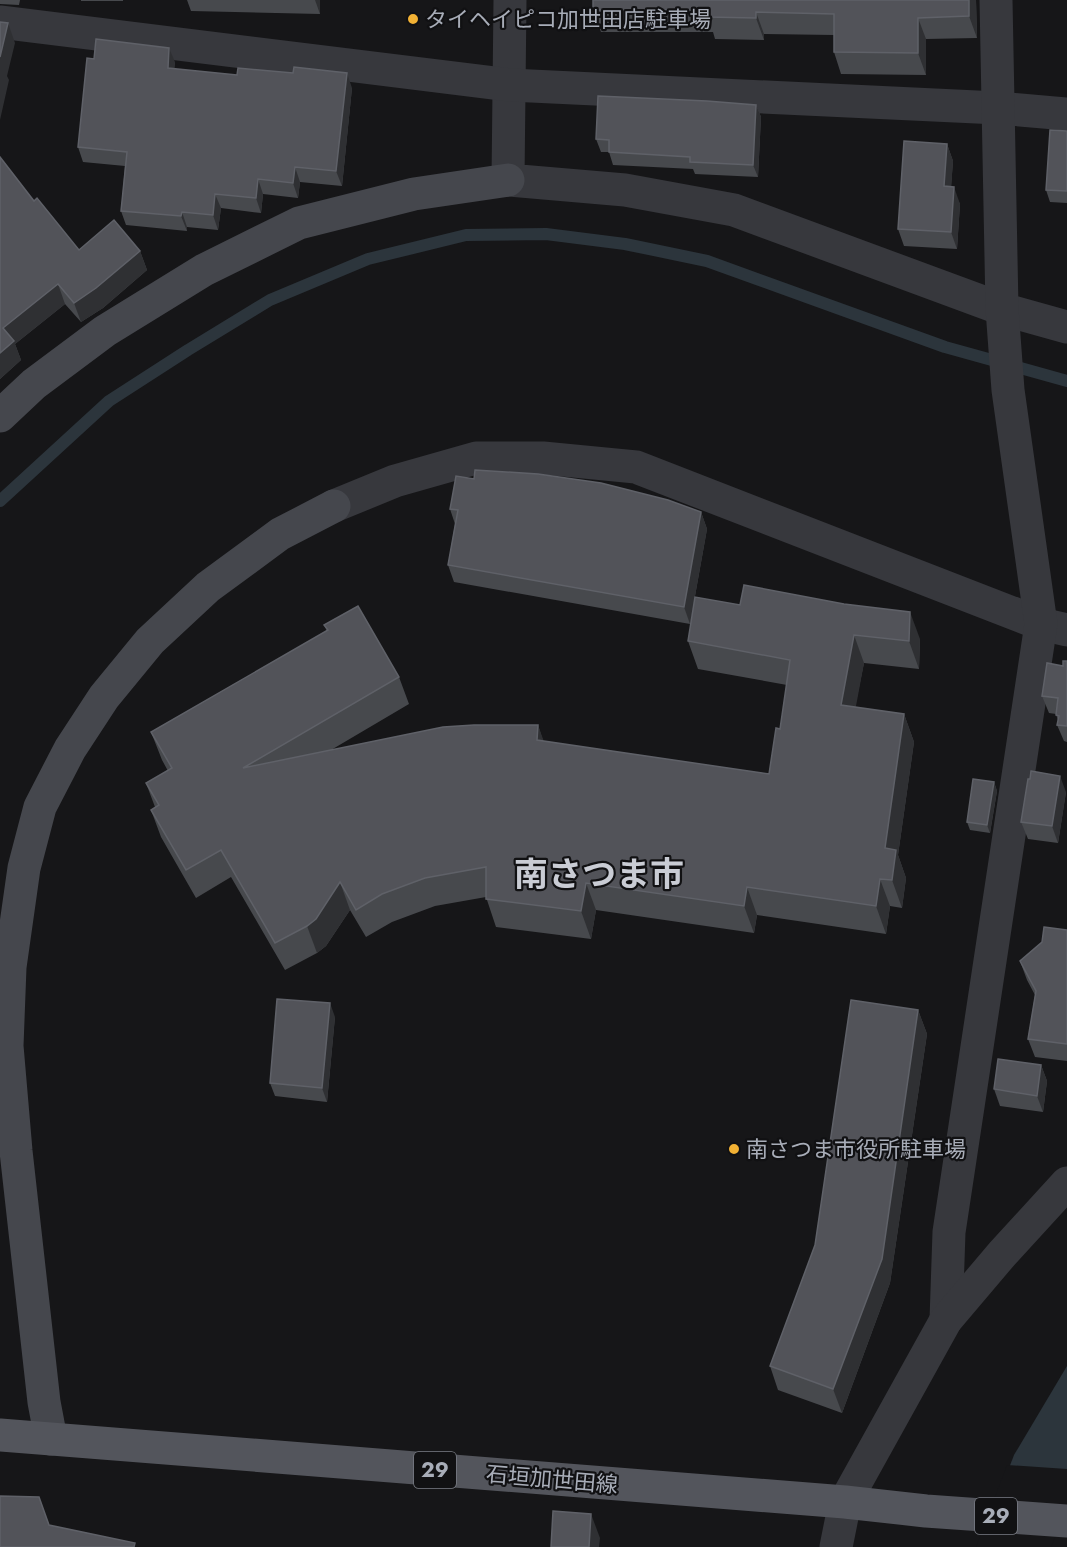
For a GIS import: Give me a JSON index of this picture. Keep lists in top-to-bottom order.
{
  "streets": {
    "main road": ["29", "石垣加世田線"]
  },
  "districts": ["南さつま市"],
  "places": ["タイヘイピコ加世田店駐車場", "南さつま市役所駐車場"]
}
